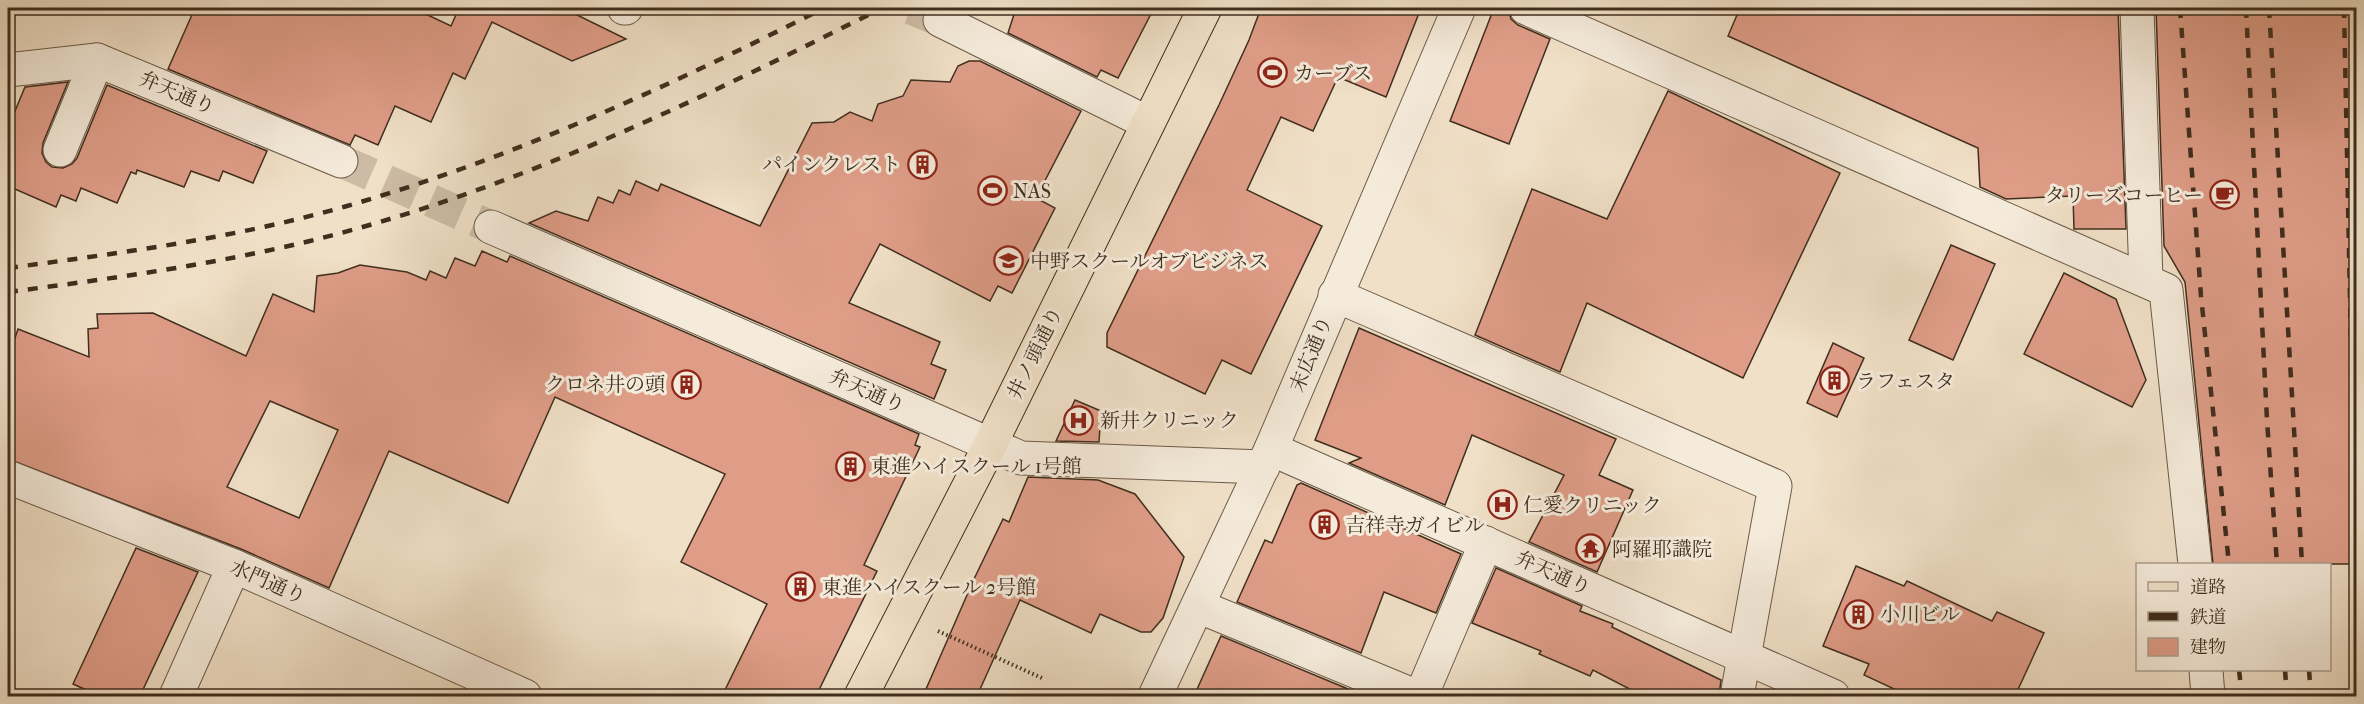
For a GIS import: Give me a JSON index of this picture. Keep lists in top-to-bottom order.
{
  "streets": {
    "main road": ["井ノ頭通り"],
    "street": ["弁天通り", "末広通り", "水門通り"]
  },
  "crossings": [
    ["弁天通り", "井ノ頭通り"],
    ["弁天通り", "末広通り"]
  ],
  "places": {
    "sports": ["カーブス", "NAS"],
    "building": [
      "パインクレスト",
      "ラフェスタ",
      "クロネ井の頭",
      "東進ハイスクール 1号館",
      "吉祥寺ガイビル",
      "東進ハイスクール 2号館",
      "小川ビル"
    ],
    "cafe": ["タリーズコーヒー"],
    "school or university": ["中野スクールオブビジネス"],
    "hospital": ["新井クリニック", "仁愛クリニック"],
    "temple": ["阿羅耶識院"]
  },
  "legend": ["道路", "鉄道", "建物"]
}
